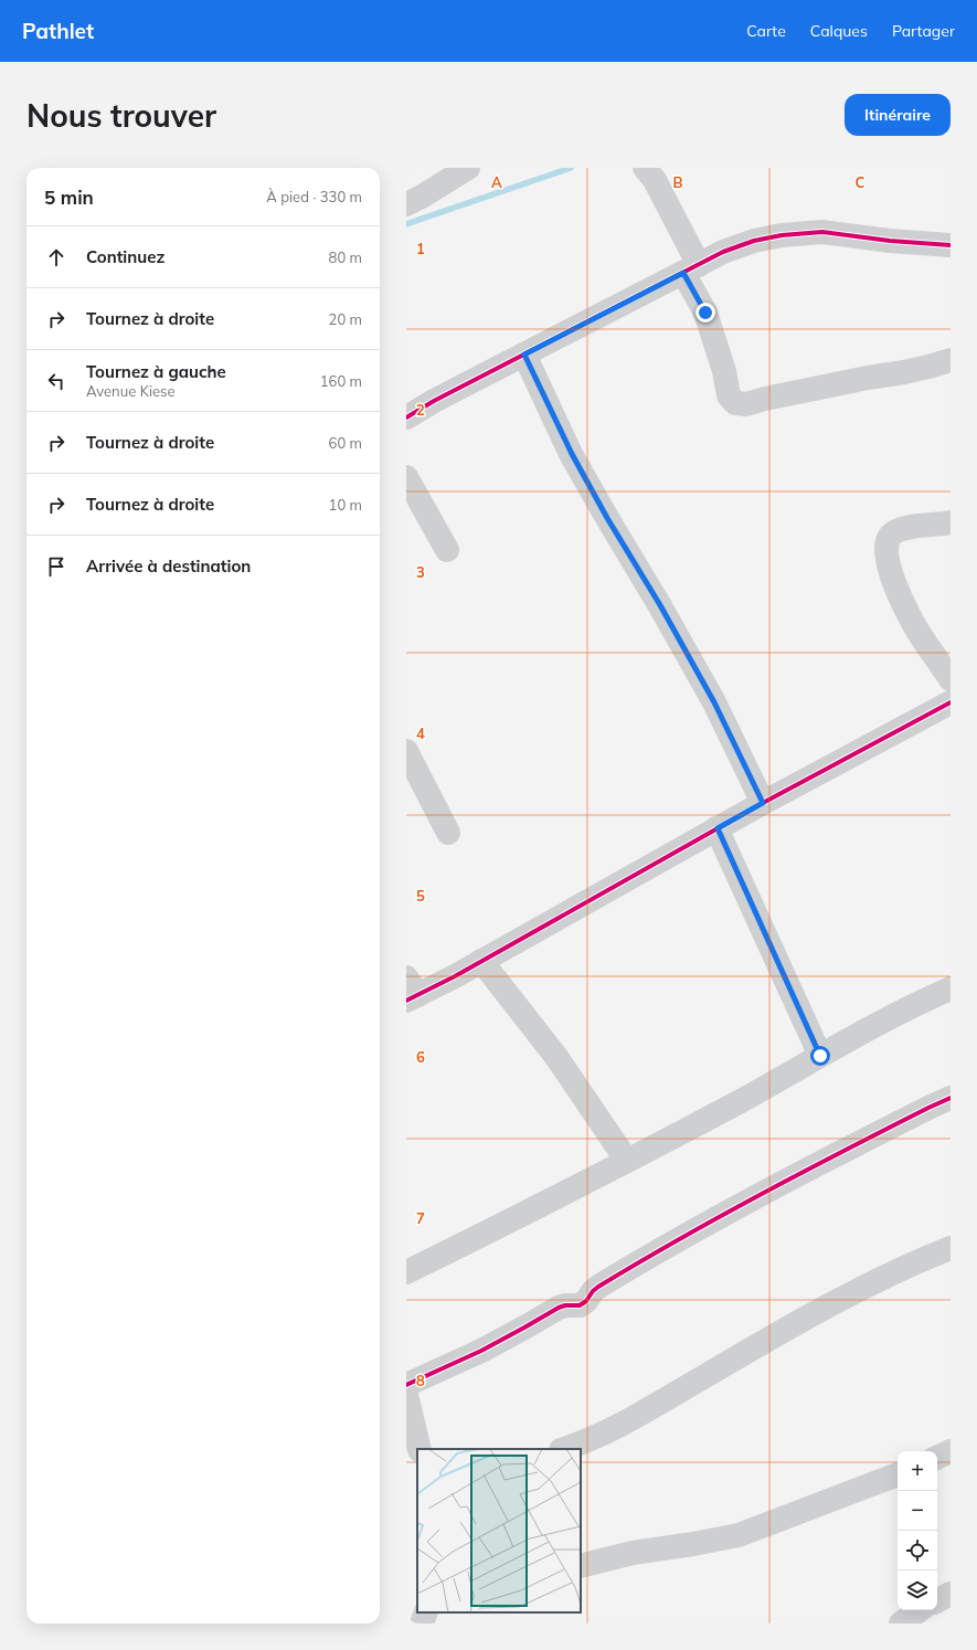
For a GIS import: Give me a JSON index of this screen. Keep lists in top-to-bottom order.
{
  "page": {
    "header": "Pathlet",
    "nav": ["Carte", "Calques", "Partager"],
    "buttons": "Itinéraire",
    "title": "Nous trouver",
    "heading": ["5 min", "À pied · 330 m"],
    "list": [
      ["Continuez", "80 m"],
      ["Tournez à droite", "20 m"],
      ["Tournez à gauche", "Avenue Kiese", "160 m"],
      ["Tournez à droite", "60 m"],
      ["Tournez à droite", "10 m"],
      "Arrivée à destination"
    ],
    "map_buttons": ["+", "−"]
  },
  "grid": {
    "columns": ["A", "B", "C"],
    "rows": [
      "1",
      "2",
      "3",
      "4",
      "5",
      "6",
      "7",
      "8"
    ]
  }
}
